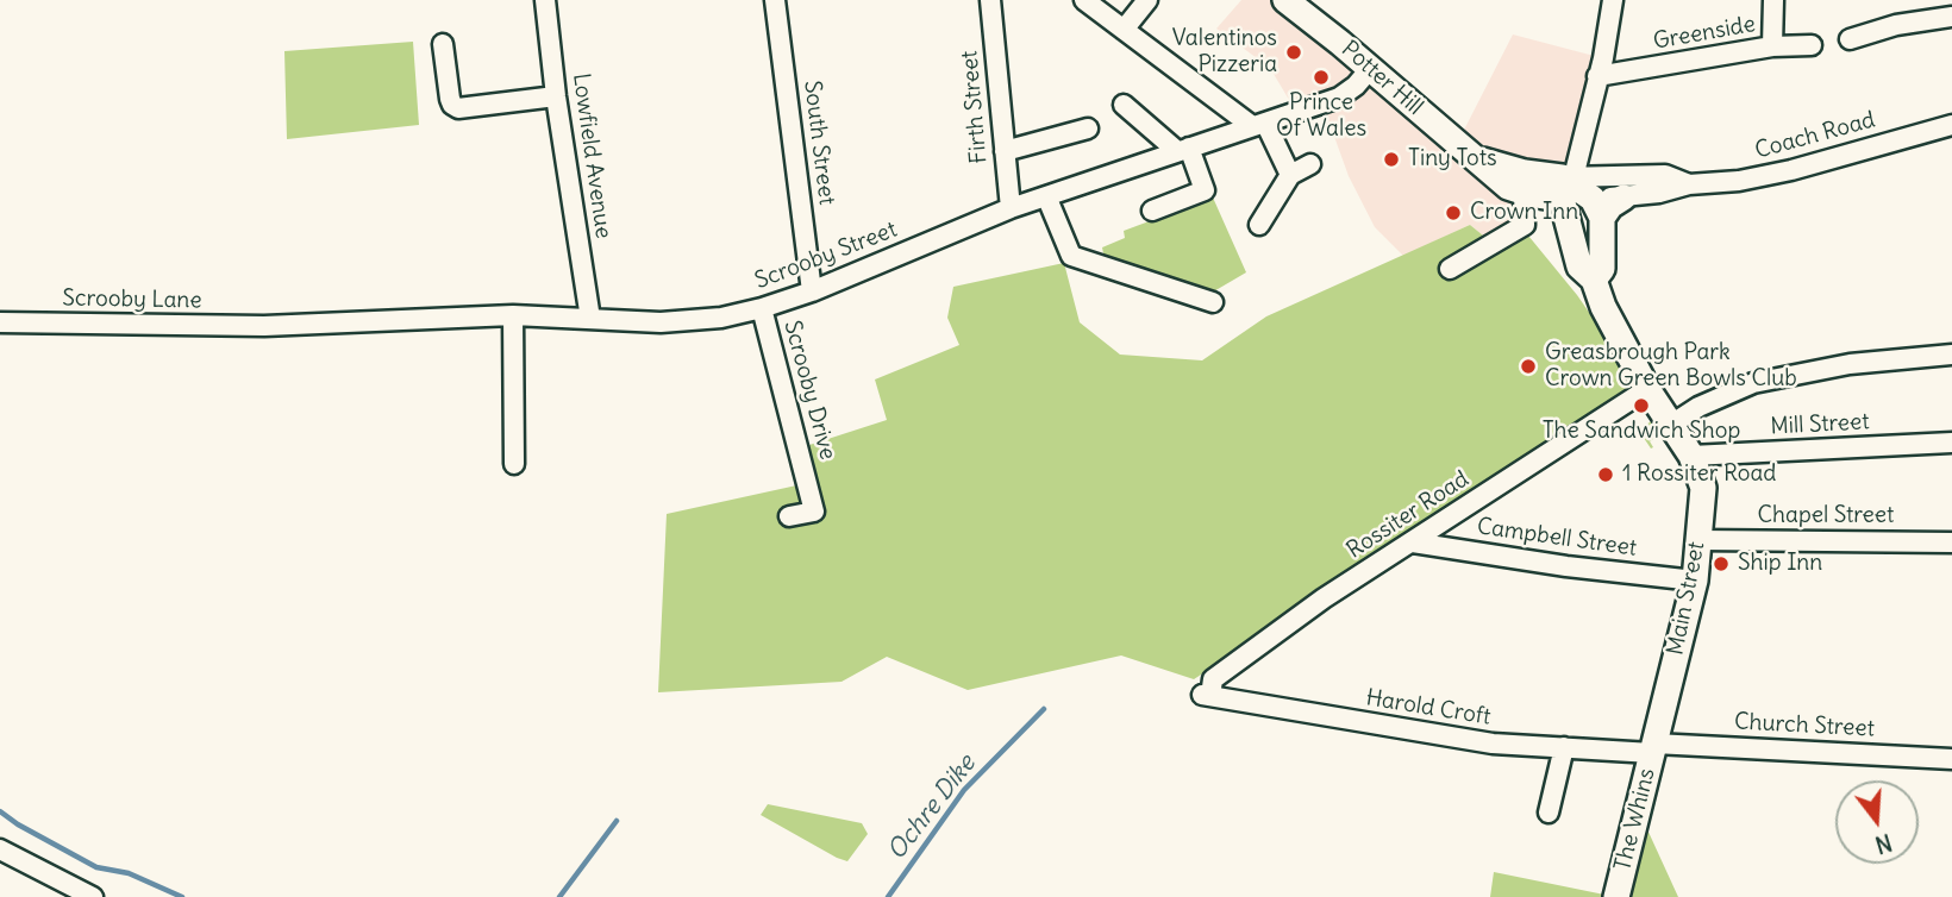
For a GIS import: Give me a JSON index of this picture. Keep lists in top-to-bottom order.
{
  "streets": {
    "main road": ["Potter Hill", "Main Street", "The Whins"],
    "street": [
      "Greenside",
      "Firth Street",
      "Coach Road",
      "South Street",
      "Lowfield Avenue",
      "Scrooby Street",
      "Scrooby Lane",
      "Scrooby Drive",
      "Mill Street",
      "Rossiter Road",
      "Chapel Street",
      "Campbell Street",
      "Harold Croft",
      "Church Street"
    ]
  },
  "crossings": [
    ["Potter Hill", "Coach Road"],
    ["Potter Hill", "Scrooby Street"],
    ["Potter Hill", "Main Street"],
    ["Firth Street", "Scrooby Street"],
    ["Coach Road", "Main Street"],
    ["South Street", "Scrooby Street"],
    ["Lowfield Avenue", "Scrooby Street"],
    ["Scrooby Street", "Scrooby Lane"],
    ["Scrooby Street", "Scrooby Drive"],
    ["Mill Street", "Main Street"],
    ["Rossiter Road", "Campbell Street"],
    ["Rossiter Road", "Main Street"],
    ["Rossiter Road", "Harold Croft"],
    ["Chapel Street", "Main Street"],
    ["Campbell Street", "Main Street"],
    ["Main Street", "Harold Croft"],
    ["Main Street", "Church Street"],
    ["Main Street", "The Whins"],
    ["Harold Croft", "Church Street"],
    ["Harold Croft", "The Whins"],
    ["Church Street", "The Whins"]
  ],
  "water": ["Ochre Dike"],
  "places": [
    "Valentinos Pizzeria",
    "Prince Of Wales",
    "Tiny Tots",
    "Crown Inn",
    "Greasbrough Park Crown Green Bowls Club",
    "The Sandwich Shop",
    "1 Rossiter Road",
    "Ship Inn"
  ],
  "north": "bottom"
}
